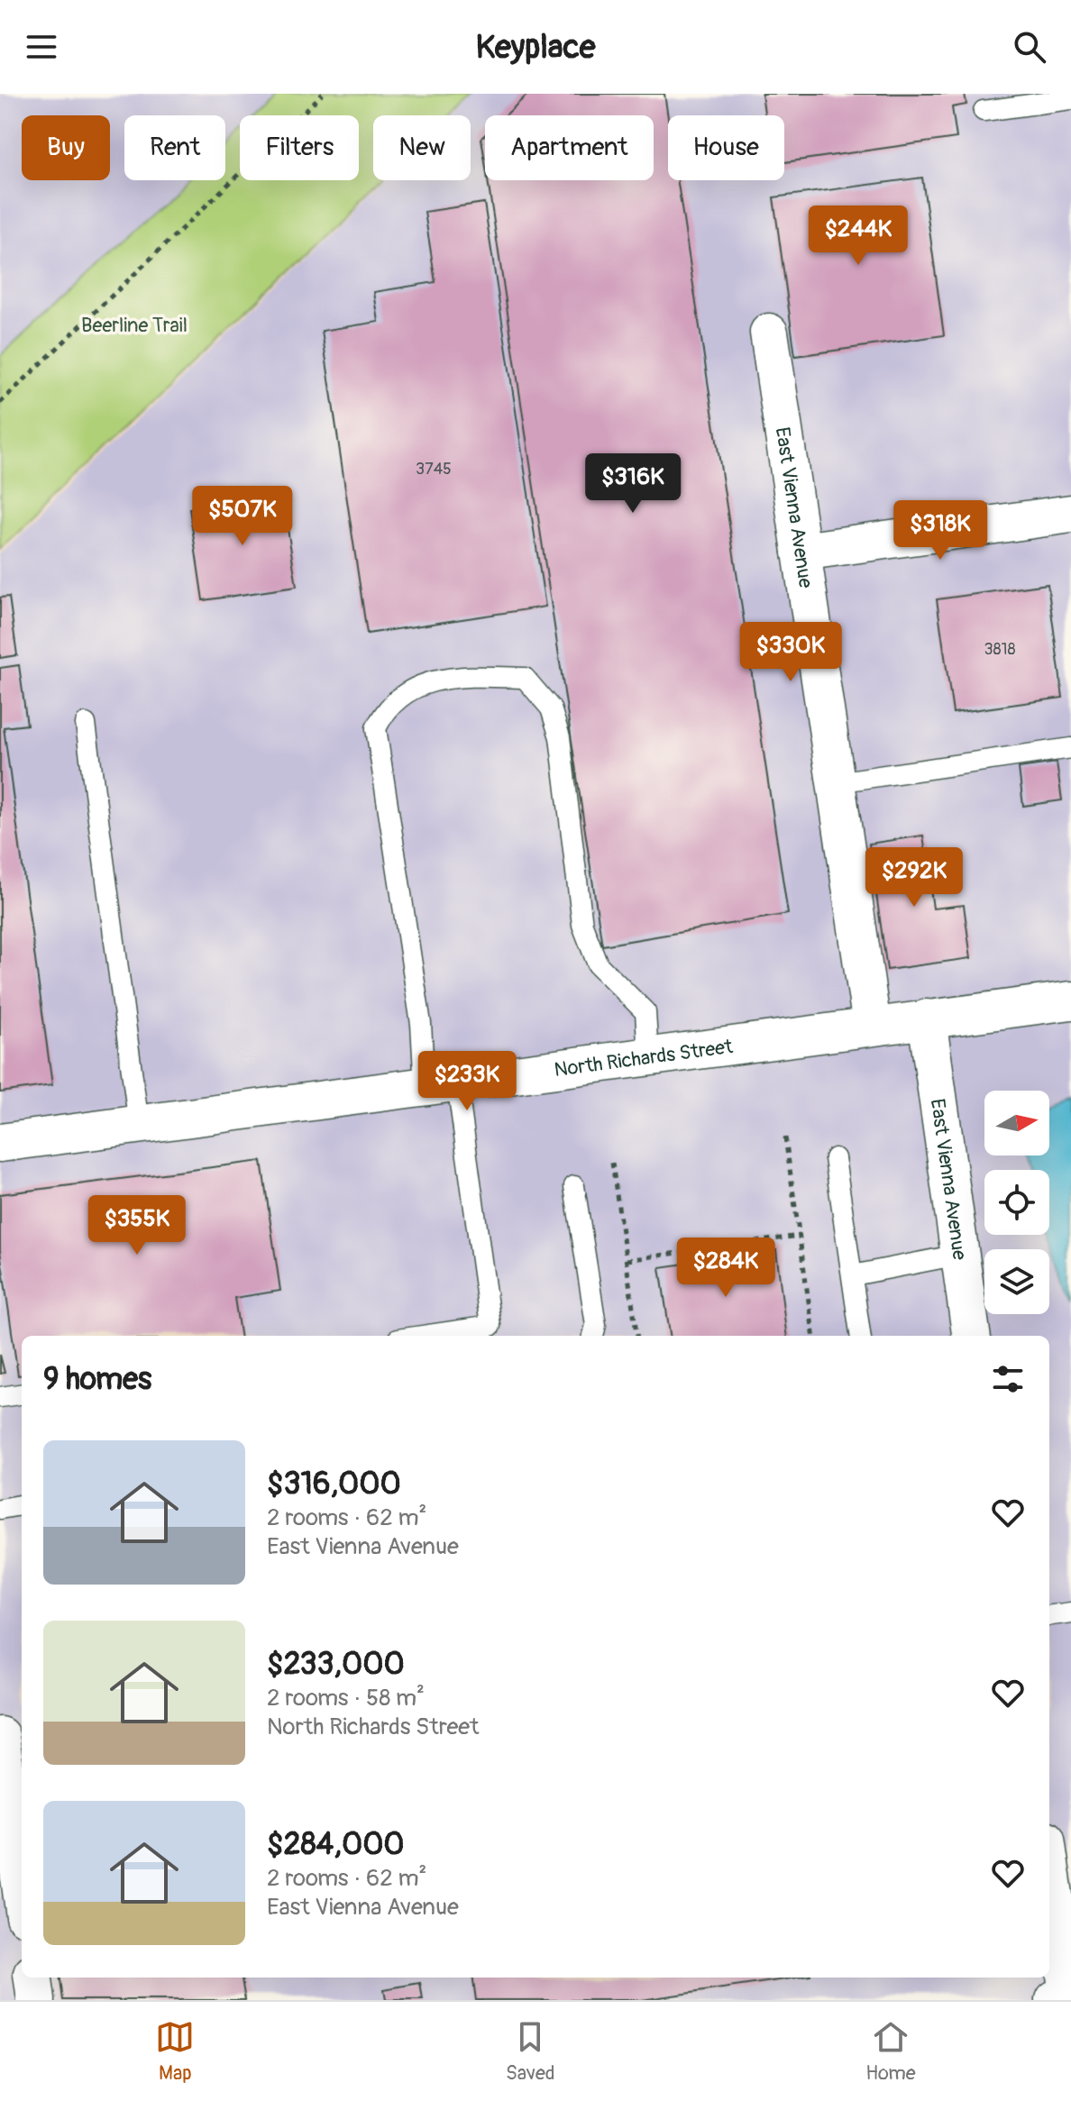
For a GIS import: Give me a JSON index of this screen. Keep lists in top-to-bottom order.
{
  "streets": {
    "street": ["East Vienna Avenue", "North Richards Street"]
  },
  "crossings": [
    ["East Vienna Avenue", "North Richards Street"]
  ],
  "parks": ["Beerline Trail"],
  "house_numbers": ["3745", "3818"],
  "north": "right",
  "page": {
    "header": "Keyplace",
    "chip": [
      "Buy",
      "Rent",
      "Filters",
      "New",
      "Apartment",
      "House"
    ],
    "price": [
      "$244K",
      "$316K",
      "$507K",
      "$318K",
      "$330K",
      "$292K",
      "$233K",
      "$355K",
      "$284K"
    ],
    "heading": "9 homes",
    "list": [
      {
        "name": "$316,000",
        "note": "2 rooms · 62 m² · East Vienna Avenue"
      },
      {
        "name": "$233,000",
        "note": "2 rooms · 58 m² · North Richards Street"
      },
      {
        "name": "$284,000",
        "note": "2 rooms · 62 m² · East Vienna Avenue"
      }
    ],
    "tabs": ["Map", "Saved", "Home"]
  }
}
